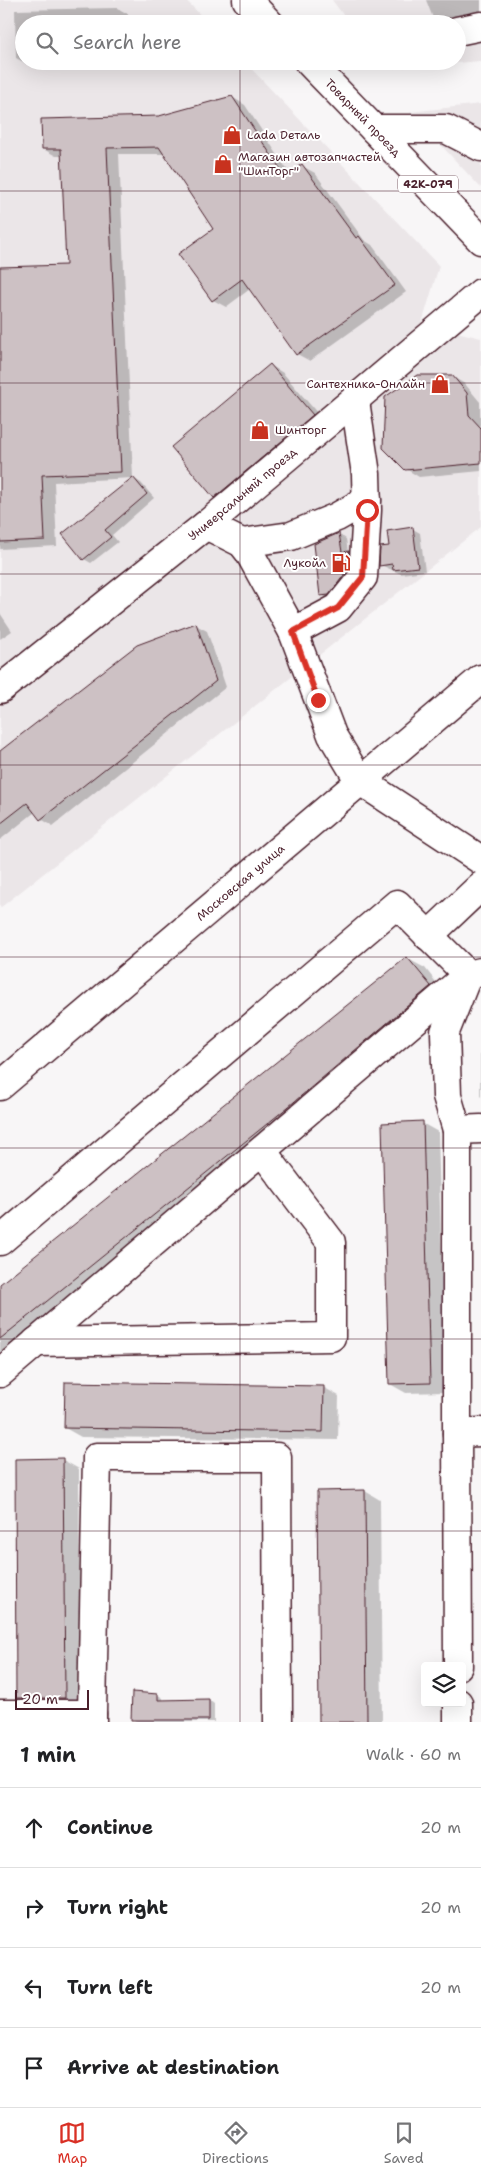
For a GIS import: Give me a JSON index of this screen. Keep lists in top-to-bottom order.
{
  "streets": {
    "main road": [
      "Товарный проезд",
      "42К-079",
      "Универсальный проезд",
      "Московская улица"
    ]
  },
  "places": {
    "shop": [
      "Lada Dеталь",
      "Магазин автозапчастей \"ШинТорг\"",
      "Сантехника-Онлайн",
      "Шинторг"
    ],
    "fuel station": ["Лукойл"]
  },
  "scale_bar": "20 m",
  "page": {
    "search": "Search here",
    "scale": "20 m",
    "heading": ["1 min", "Walk · 60 m"],
    "list": [
      ["Continue", "20 m"],
      ["Turn right", "20 m"],
      ["Turn left", "20 m"],
      "Arrive at destination"
    ],
    "nav": ["Map", "Directions", "Saved"]
  }
}
